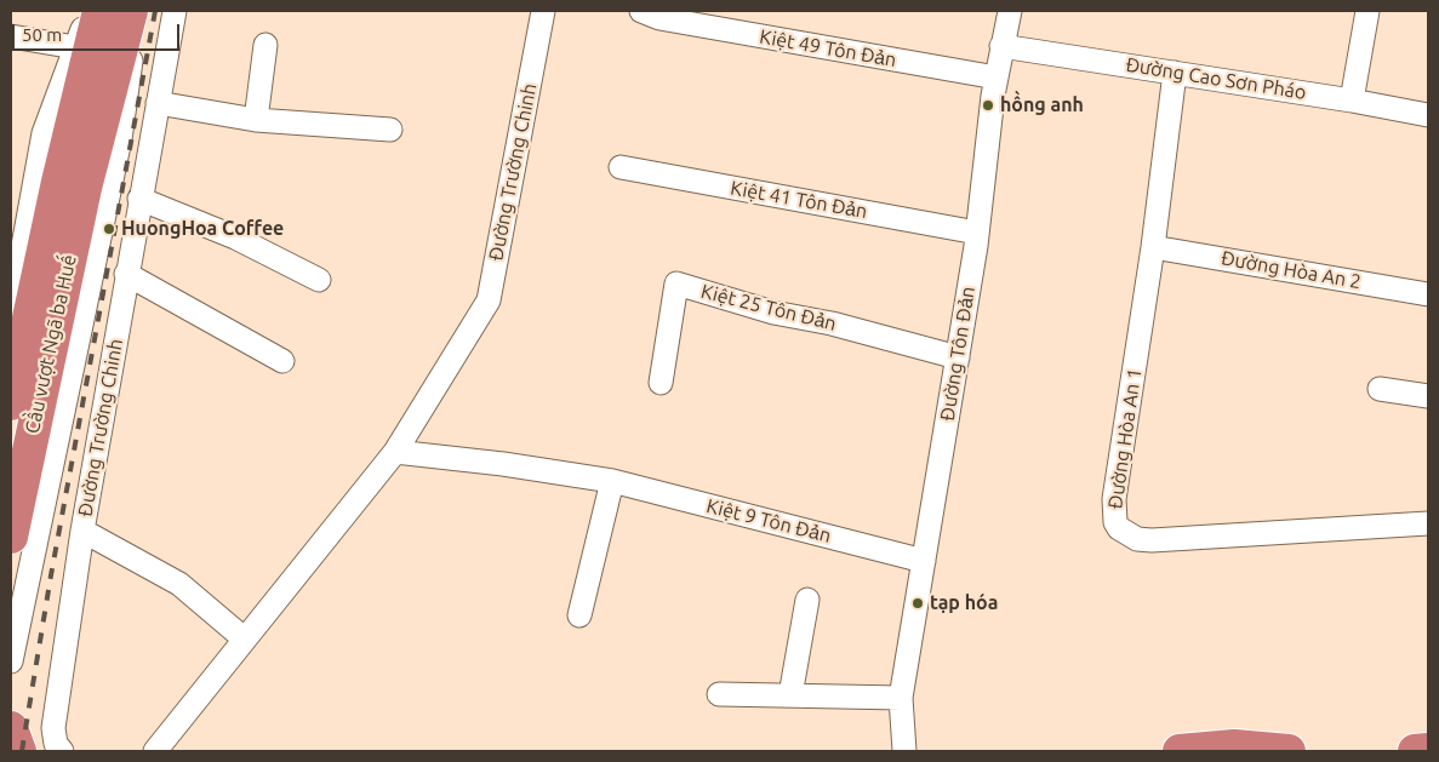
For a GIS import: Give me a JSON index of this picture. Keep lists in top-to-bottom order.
{
  "streets": {
    "highway": ["Cầu vượt Ngã ba Huế"],
    "street": [
      "Kiệt 49 Tôn Đản",
      "Đường Cao Sơn Pháo",
      "Đường Trường Chinh",
      "Kiệt 41 Tôn Đản",
      "Đường Hòa An 2",
      "Kiệt 25 Tôn Đản",
      "Đường Tôn Đản",
      "Đường Hòa An 1",
      "Kiệt 9 Tôn Đản"
    ]
  },
  "crossings": [
    ["Kiệt 49 Tôn Đản", "Đường Tôn Đản"],
    ["Đường Cao Sơn Pháo", "Đường Tôn Đản"],
    ["Đường Cao Sơn Pháo", "Đường Hòa An 1"],
    ["Đường Trường Chinh", "Kiệt 9 Tôn Đản"],
    ["Kiệt 41 Tôn Đản", "Đường Tôn Đản"],
    ["Đường Hòa An 2", "Đường Hòa An 1"],
    ["Kiệt 25 Tôn Đản", "Đường Tôn Đản"],
    ["Đường Tôn Đản", "Kiệt 9 Tôn Đản"]
  ],
  "places": ["hồng anh", "HuongHoa Coffee", "tạp hóa"],
  "scale_bar": "50 m"
}
